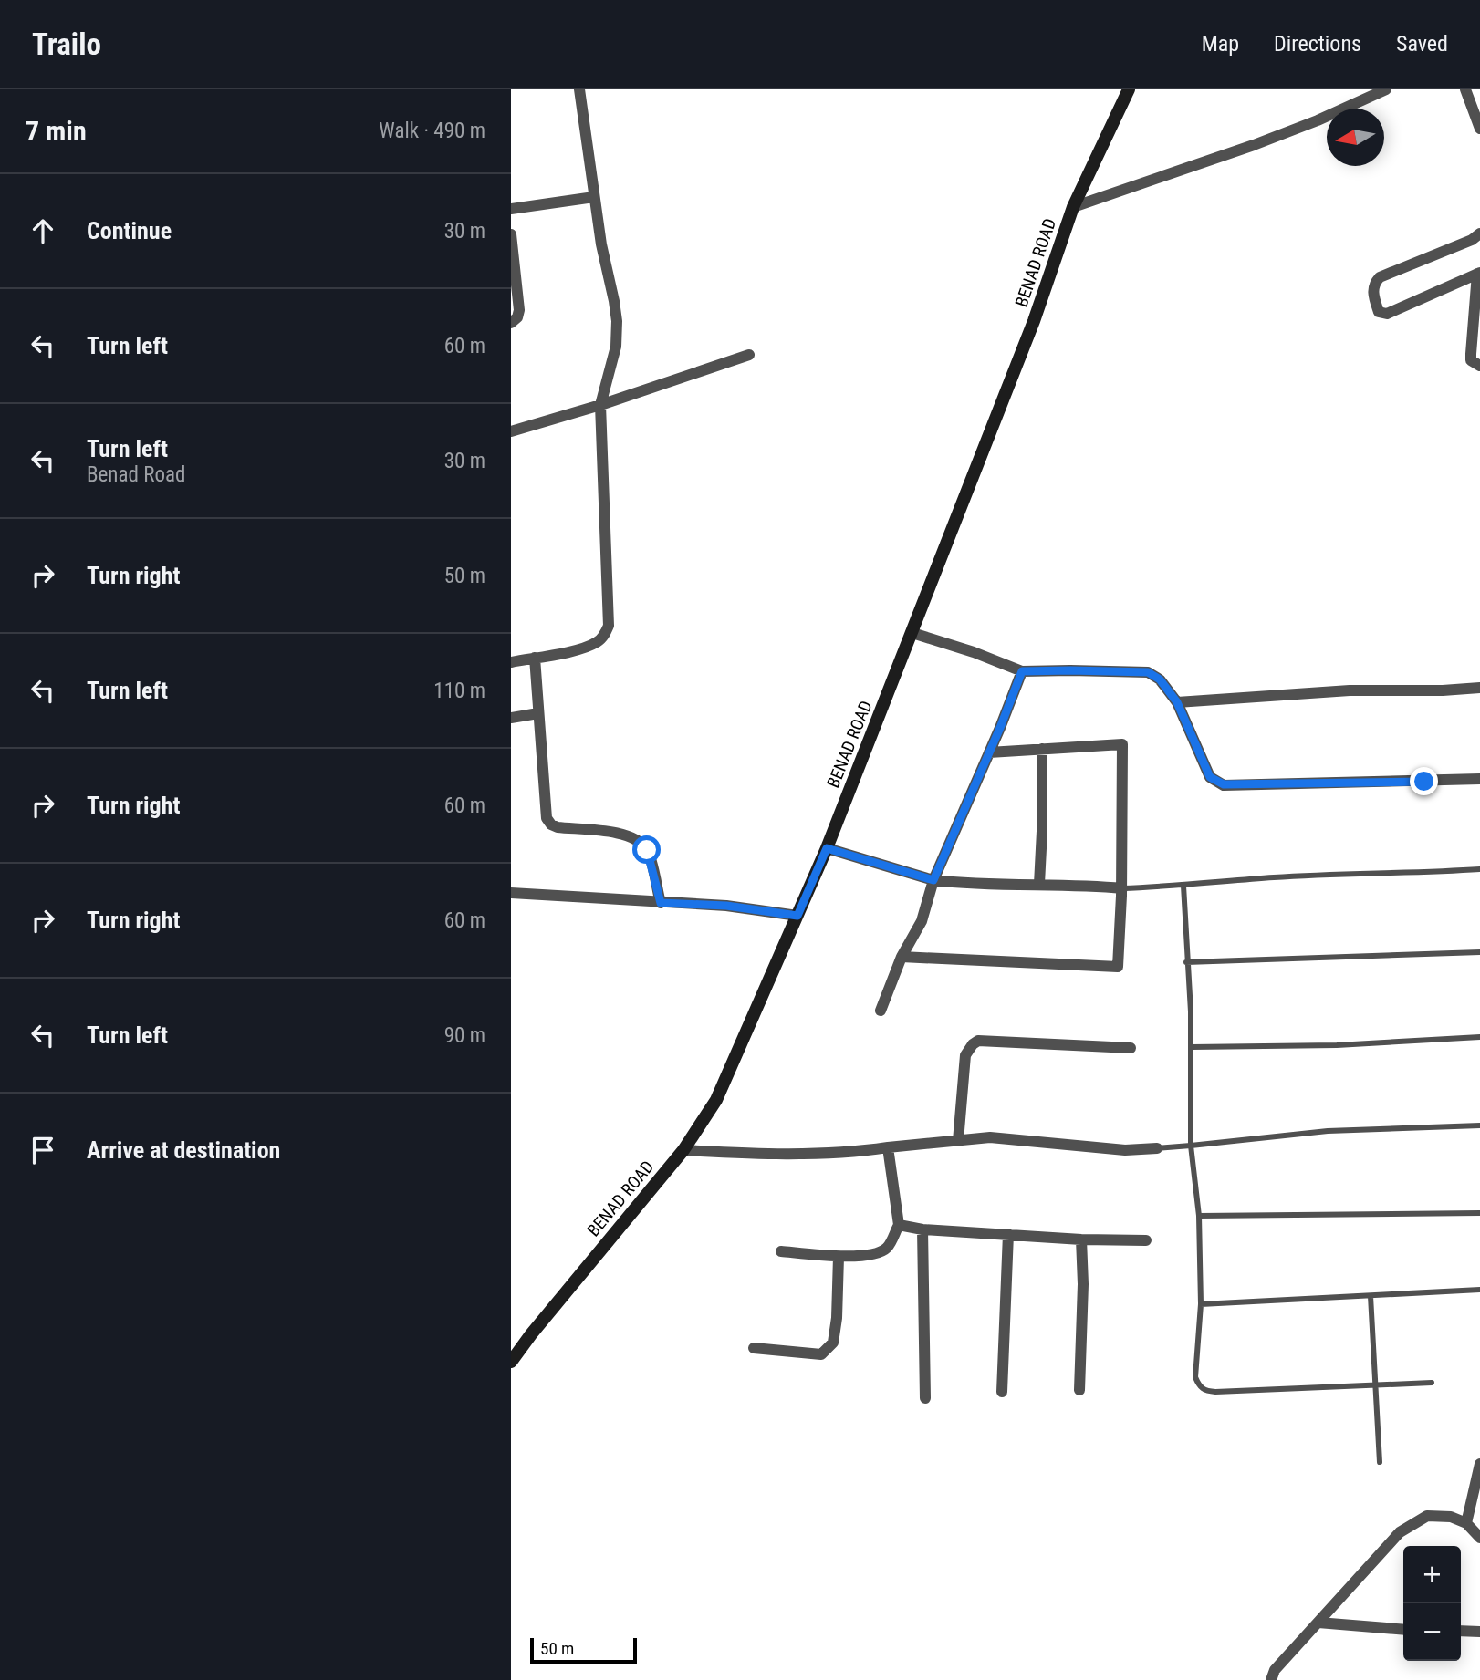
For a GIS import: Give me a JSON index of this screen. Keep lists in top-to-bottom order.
{
  "streets": {
    "main road": ["BENAD ROAD"]
  },
  "scale_bar": "50 m",
  "north": "left",
  "page": {
    "header": "Trailo",
    "nav": ["Map", "Directions", "Saved"],
    "heading": ["7 min", "Walk · 490 m"],
    "list": [
      ["Continue", "30 m"],
      ["Turn left", "60 m"],
      ["Turn left", "Benad Road", "30 m"],
      ["Turn right", "50 m"],
      ["Turn left", "110 m"],
      ["Turn right", "60 m"],
      ["Turn right", "60 m"],
      ["Turn left", "90 m"],
      "Arrive at destination"
    ],
    "map_buttons": ["+", "−"],
    "scale": "50 m"
  }
}
